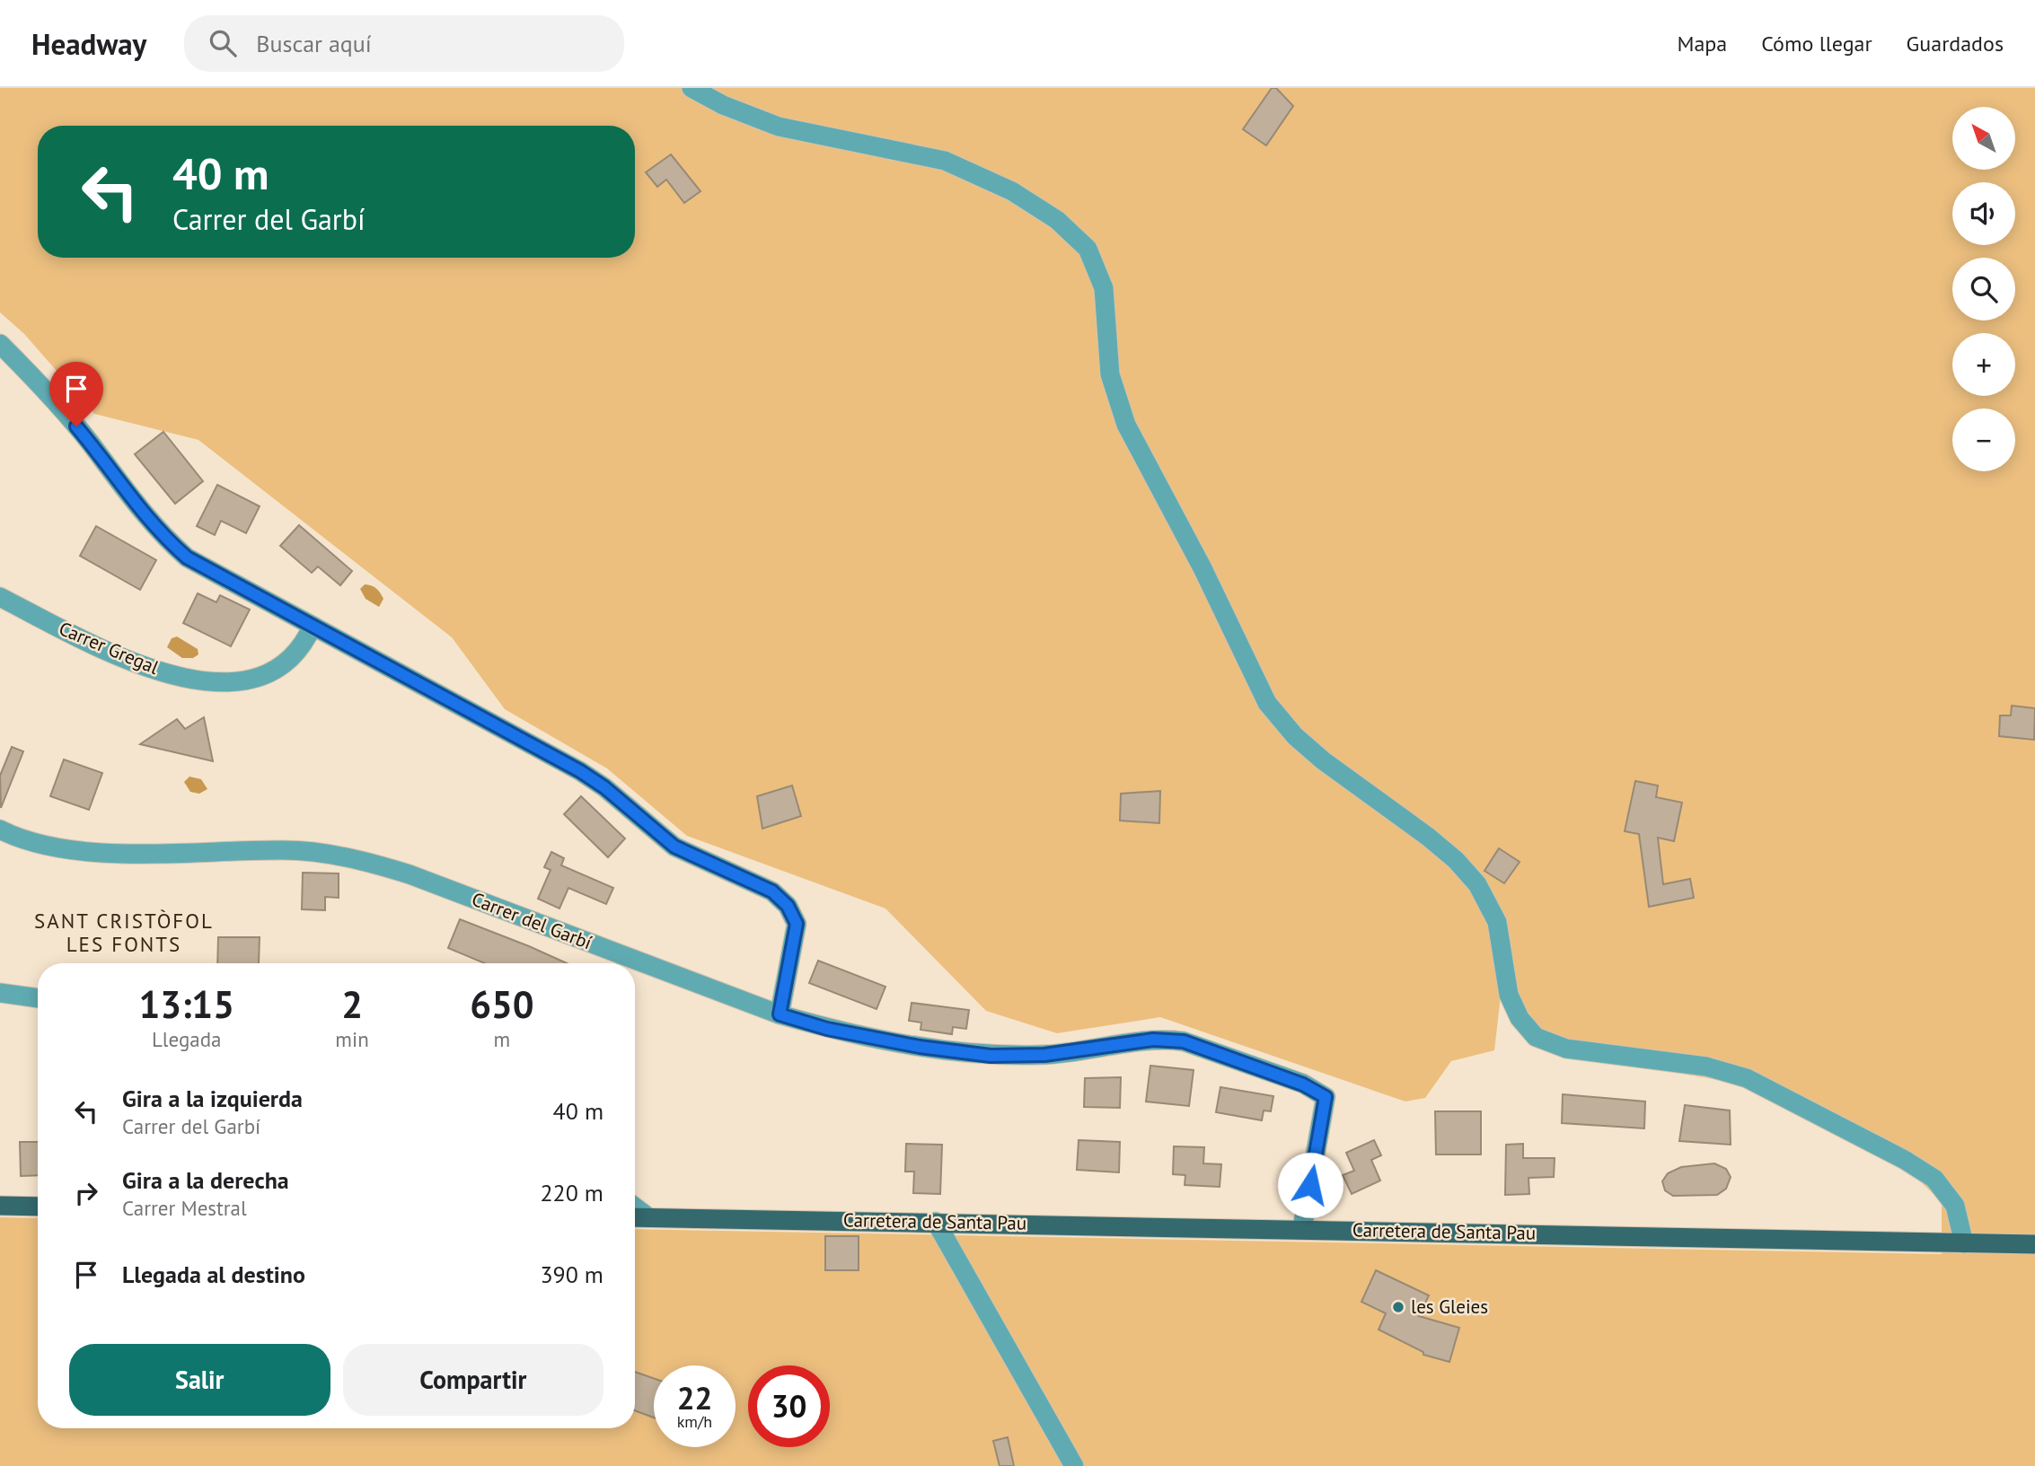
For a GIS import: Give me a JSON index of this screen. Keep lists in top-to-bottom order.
{
  "streets": {
    "main road": ["Carretera de Santa Pau"],
    "street": ["Carrer Gregal", "Carrer del Garbí"]
  },
  "crossings": [
    ["Carrer del Garbí", "Carretera de Santa Pau"]
  ],
  "districts": ["SANT CRISTÒFOL LES FONTS"],
  "places": ["les Gleies"],
  "north": "top left",
  "page": {
    "header": "Headway",
    "search": "Buscar aquí",
    "nav": ["Mapa", "Cómo llegar", "Guardados"],
    "map_buttons": ["+", "−"],
    "turn": ["40 m", "Carrer del Garbí"],
    "eta": [
      "13:15",
      "Llegada",
      "2",
      "min",
      "650",
      "m"
    ],
    "list": [
      {
        "name": "Gira a la izquierda",
        "note": "Carrer del Garbí",
        "value": "40 m"
      },
      {
        "name": "Gira a la derecha",
        "note": "Carrer Mestral",
        "value": "220 m"
      },
      {
        "name": "Llegada al destino",
        "value": "390 m"
      }
    ],
    "buttons": ["Salir", "Compartir"],
    "speed": "22 km/h",
    "limit": "30"
  }
}
